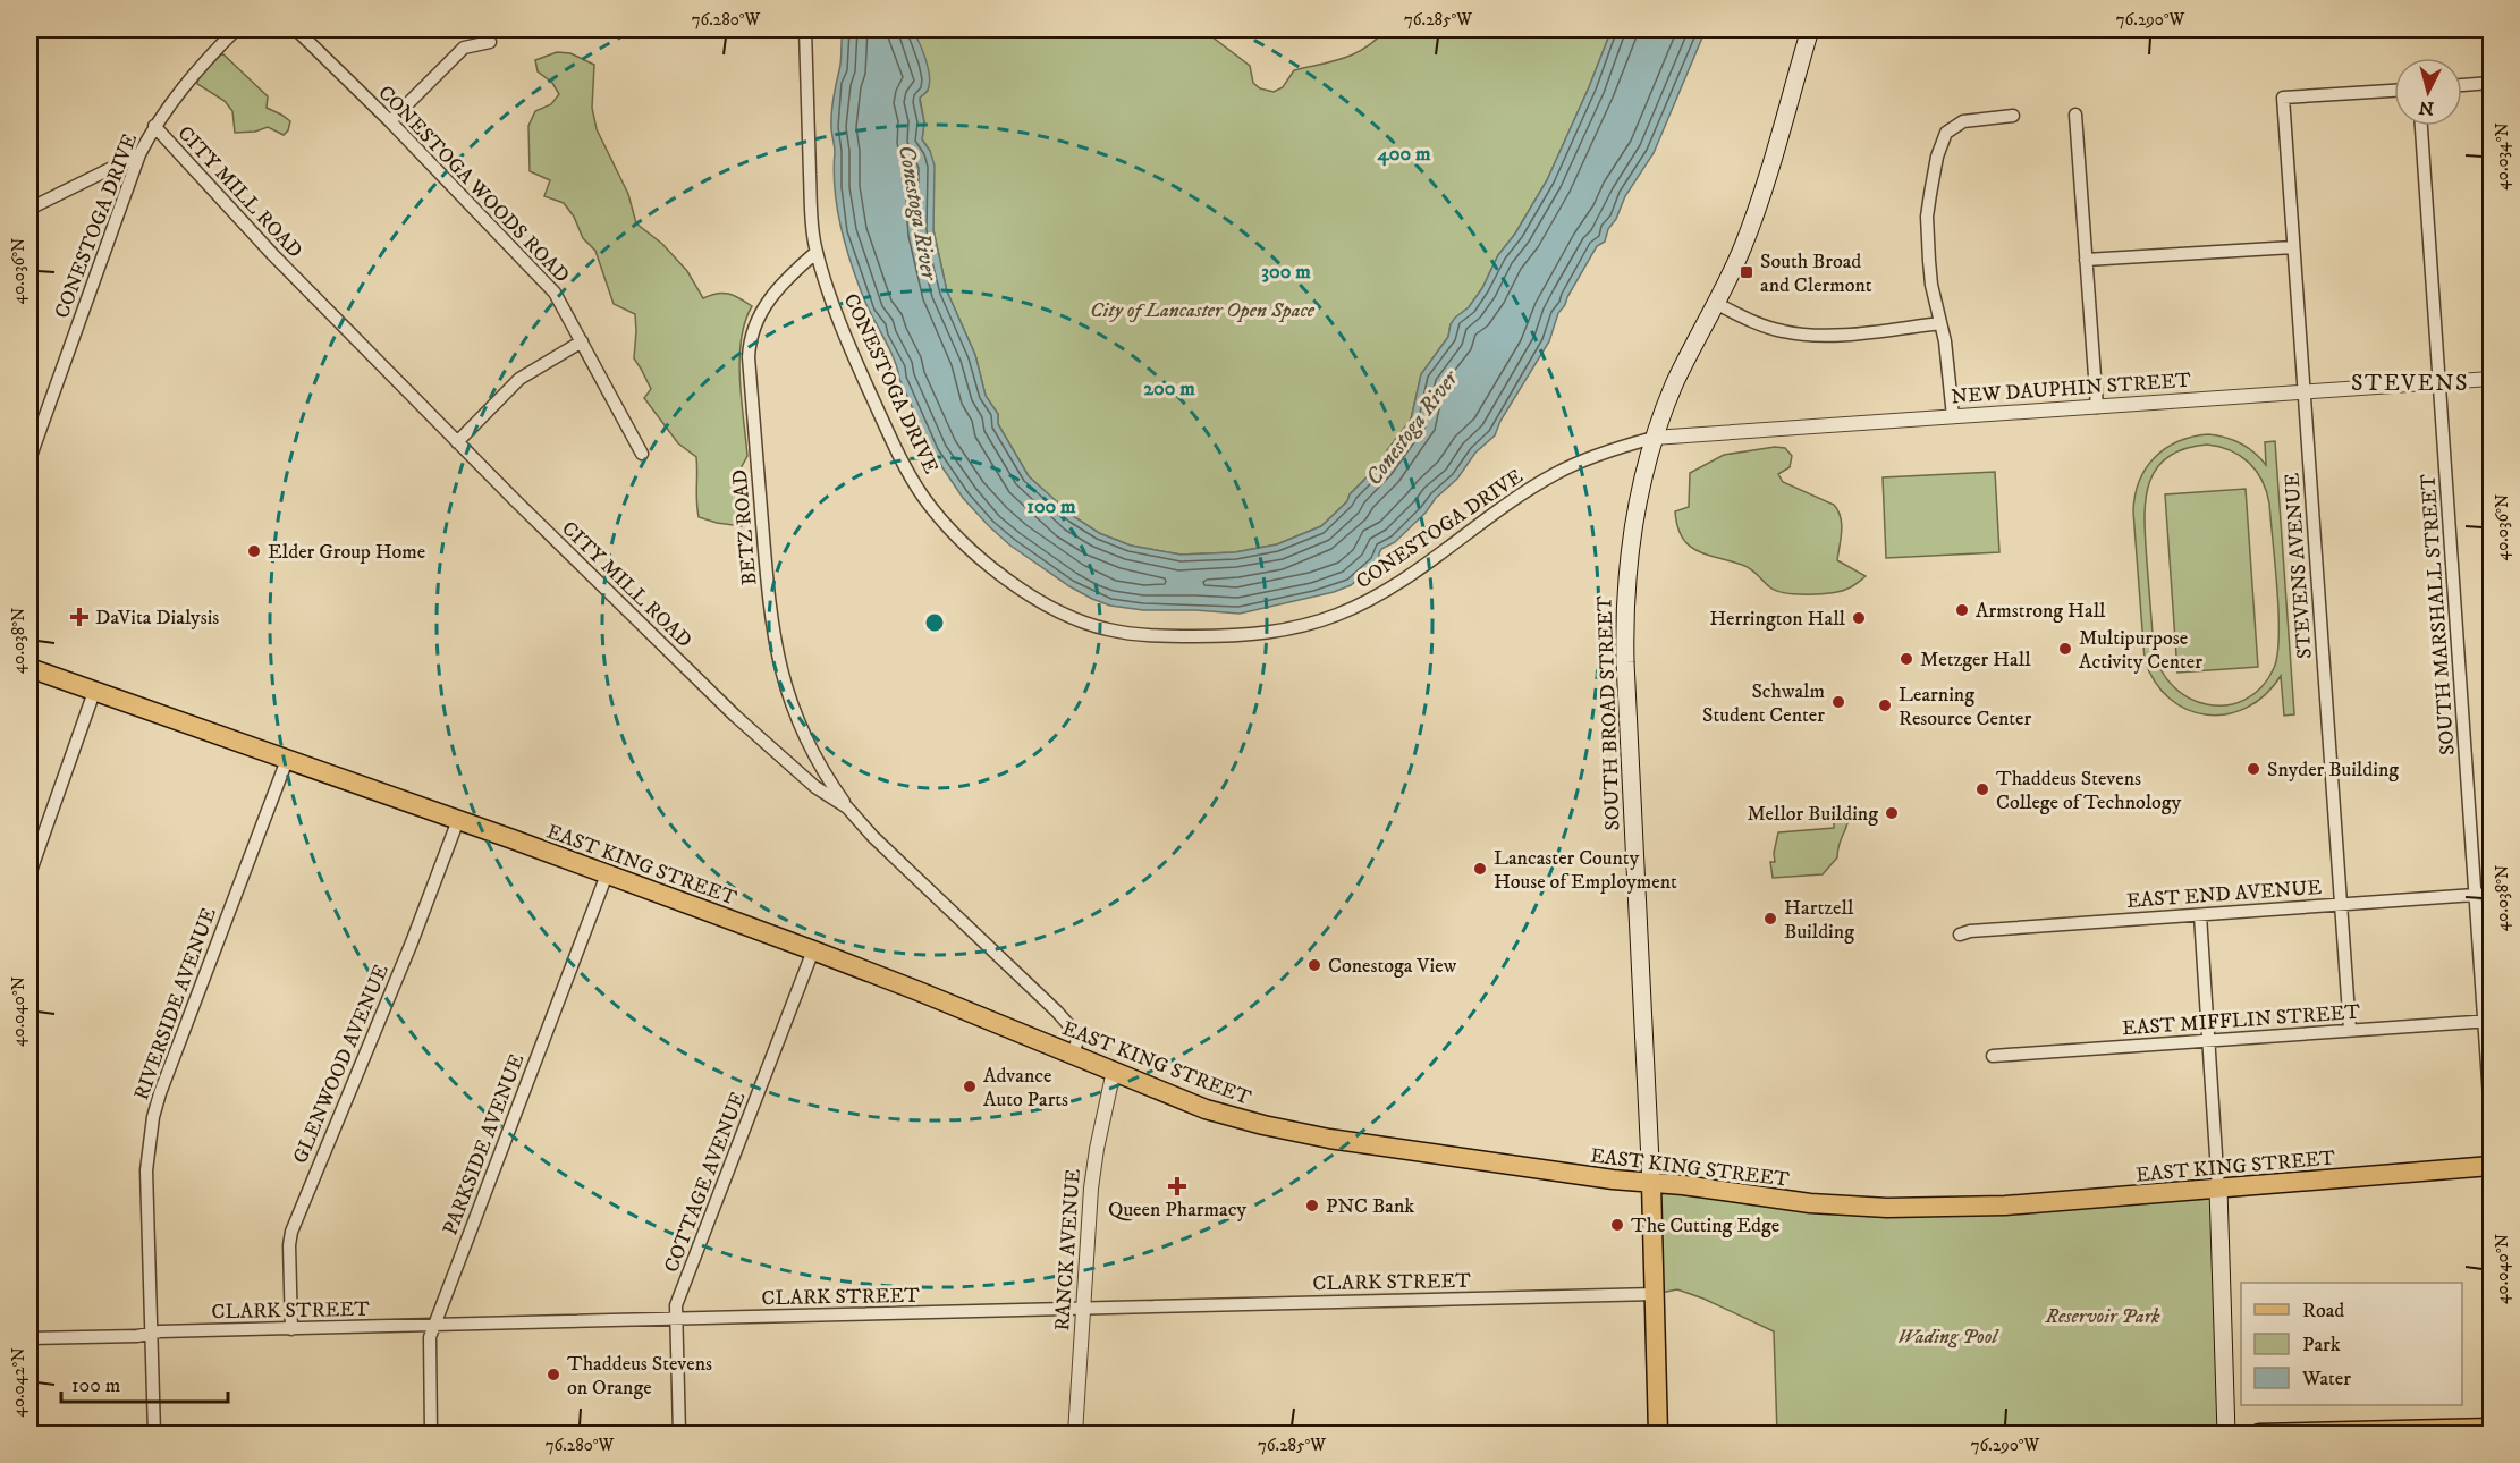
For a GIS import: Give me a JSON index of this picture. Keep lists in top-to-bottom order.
{
  "streets": {
    "main road": ["SOUTH BROAD STREET", "EAST KING STREET"],
    "street": [
      "CONESTOGA WOODS ROAD",
      "CITY MILL ROAD",
      "CONESTOGA DRIVE",
      "NEW DAUPHIN STREET",
      "BETZ ROAD",
      "STEVENS AVENUE",
      "SOUTH MARSHALL STREET",
      "EAST END AVENUE",
      "RIVERSIDE AVENUE",
      "EAST MIFFLIN STREET",
      "GLENWOOD AVENUE",
      "PARKSIDE AVENUE",
      "COTTAGE AVENUE",
      "RANCK AVENUE",
      "CLARK STREET"
    ]
  },
  "crossings": [
    ["CITY MILL ROAD", "CONESTOGA DRIVE"],
    ["CITY MILL ROAD", "BETZ ROAD"],
    ["CITY MILL ROAD", "EAST KING STREET"],
    ["CONESTOGA DRIVE", "NEW DAUPHIN STREET"],
    ["CONESTOGA DRIVE", "BETZ ROAD"],
    ["CONESTOGA DRIVE", "SOUTH BROAD STREET"],
    ["NEW DAUPHIN STREET", "STEVENS AVENUE"],
    ["NEW DAUPHIN STREET", "SOUTH MARSHALL STREET"],
    ["NEW DAUPHIN STREET", "SOUTH BROAD STREET"],
    ["STEVENS AVENUE", "EAST END AVENUE"],
    ["STEVENS AVENUE", "EAST MIFFLIN STREET"],
    ["SOUTH MARSHALL STREET", "EAST END AVENUE"],
    ["SOUTH MARSHALL STREET", "EAST MIFFLIN STREET"],
    ["SOUTH BROAD STREET", "EAST KING STREET"],
    ["EAST KING STREET", "RIVERSIDE AVENUE"],
    ["EAST KING STREET", "GLENWOOD AVENUE"],
    ["EAST KING STREET", "PARKSIDE AVENUE"],
    ["EAST KING STREET", "COTTAGE AVENUE"],
    ["EAST KING STREET", "RANCK AVENUE"],
    ["RIVERSIDE AVENUE", "CLARK STREET"],
    ["GLENWOOD AVENUE", "CLARK STREET"],
    ["PARKSIDE AVENUE", "CLARK STREET"],
    ["COTTAGE AVENUE", "CLARK STREET"],
    ["RANCK AVENUE", "CLARK STREET"]
  ],
  "districts": ["STEVENS"],
  "water": ["Conestoga River"],
  "parks": ["City of Lancaster Open Space", "Reservoir Park", "Wading Pool"],
  "places": {
    "transit": ["South Broad and Clermont"],
    "other": [
      "Elder Group Home",
      "Armstrong Hall",
      "Herrington Hall",
      "Multipurpose Activity Center",
      "Metzger Hall",
      "Schwalm Student Center",
      "Learning Resource Center",
      "Snyder Building",
      "Thaddeus Stevens College of Technology",
      "Mellor Building",
      "Lancaster County House of Employment",
      "Hartzell Building",
      "Conestoga View",
      "Advance Auto Parts",
      "PNC Bank",
      "The Cutting Edge",
      "Thaddeus Stevens on Orange"
    ],
    "health": ["DaVita Dialysis", "Queen Pharmacy"]
  },
  "legend": ["Road", "Park", "Water"],
  "scale_bar": "100 m",
  "north": "bottom",
  "coordinates": [
    "76.280°W",
    "76.285°W",
    "76.290°W",
    "40.034°N",
    "40.036°N",
    "40.038°N",
    "40.040°N",
    "40.042°N"
  ],
  "rings": [
    "400 m",
    "300 m",
    "200 m",
    "100 m"
  ]
}
